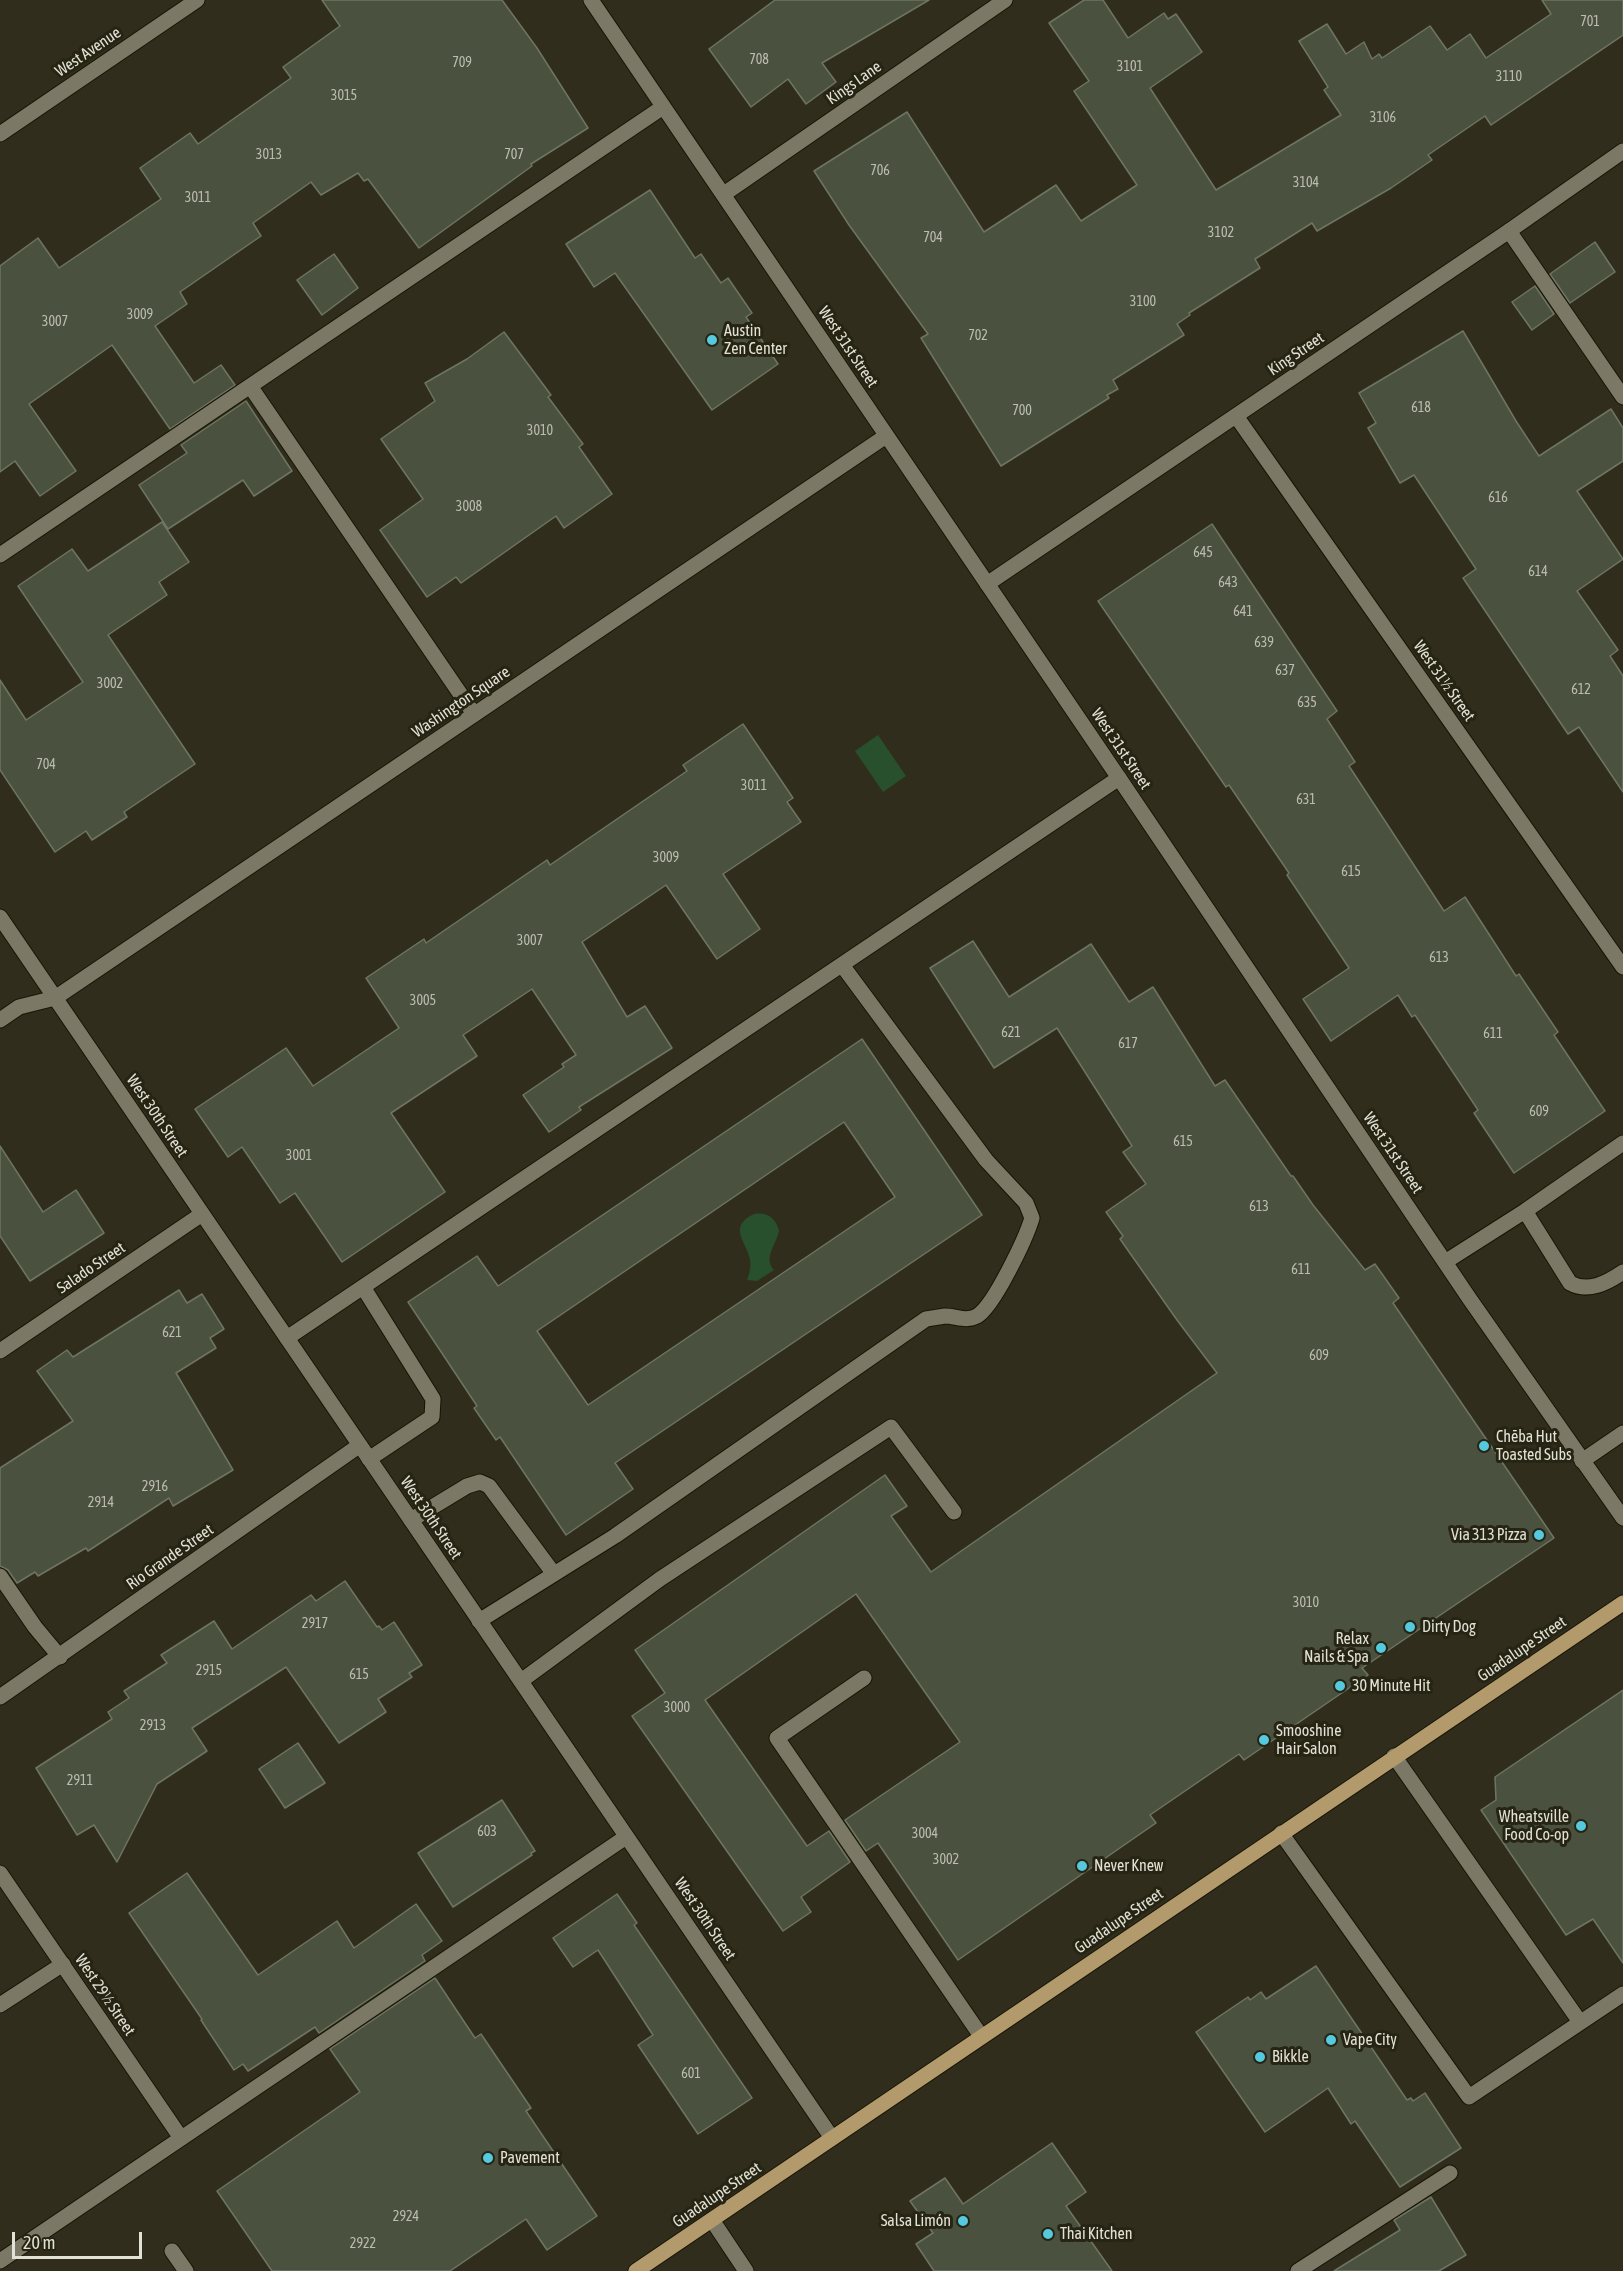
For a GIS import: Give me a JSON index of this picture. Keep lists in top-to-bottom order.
{
  "streets": {
    "main road": ["Guadalupe Street"],
    "street": [
      "West Avenue",
      "Kings Lane",
      "West 31st Street",
      "King Street",
      "West 31½ Street",
      "Washington Square",
      "West 30th Street",
      "Salado Street",
      "Rio Grande Street",
      "West 29½ Street"
    ]
  },
  "crossings": [
    ["Kings Lane", "West 31st Street"],
    ["West 31st Street", "King Street"],
    ["West 31st Street", "Washington Square"],
    ["King Street", "West 31½ Street"],
    ["Washington Square", "West 30th Street"],
    ["West 30th Street", "Salado Street"],
    ["West 30th Street", "Rio Grande Street"],
    ["West 30th Street", "Guadalupe Street"]
  ],
  "places": [
    "Austin Zen Center",
    "Chēba Hut Toasted Subs",
    "Via 313 Pizza",
    "Dirty Dog",
    "Relax Nails & Spa",
    "30 Minute Hit",
    "Smooshine Hair Salon",
    "Wheatsville Food Co-op",
    "Never Knew",
    "Vape City",
    "Bikkle",
    "Pavement",
    "Salsa Limón",
    "Thai Kitchen"
  ],
  "house_numbers": [
    "701",
    "708",
    "709",
    "3101",
    "3110",
    "3015",
    "3106",
    "3013",
    "707",
    "706",
    "3104",
    "3011",
    "3102",
    "704",
    "3100",
    "3009",
    "3007",
    "702",
    "618",
    "700",
    "3010",
    "616",
    "3008",
    "645",
    "614",
    "643",
    "641",
    "639",
    "637",
    "3002",
    "612",
    "635",
    "704",
    "3011",
    "631",
    "3009",
    "615",
    "3007",
    "613",
    "3005",
    "621",
    "611",
    "617",
    "609",
    "615",
    "3001",
    "613",
    "611",
    "621",
    "609",
    "2916",
    "2914",
    "3010",
    "2917",
    "2915",
    "615",
    "3000",
    "2913",
    "2911",
    "603",
    "3004",
    "3002",
    "601",
    "2924",
    "2922"
  ],
  "scale_bar": "20 m"
}
